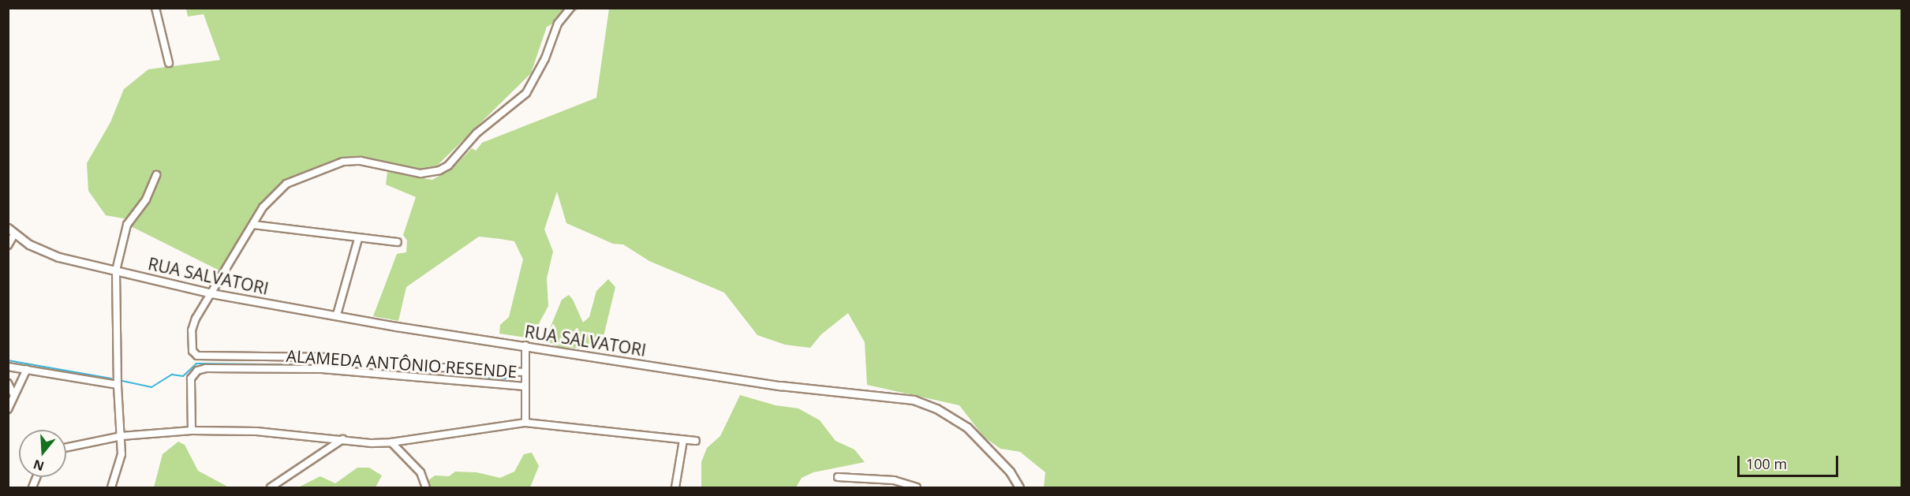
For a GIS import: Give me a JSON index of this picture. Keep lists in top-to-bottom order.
{
  "streets": {
    "street": ["RUA SALVATORI", "ALAMEDA ANTÔNIO RESENDE"]
  },
  "crossings": [
    ["RUA SALVATORI", "ALAMEDA ANTÔNIO RESENDE"]
  ],
  "scale_bar": "100 m",
  "north": "bottom"
}
